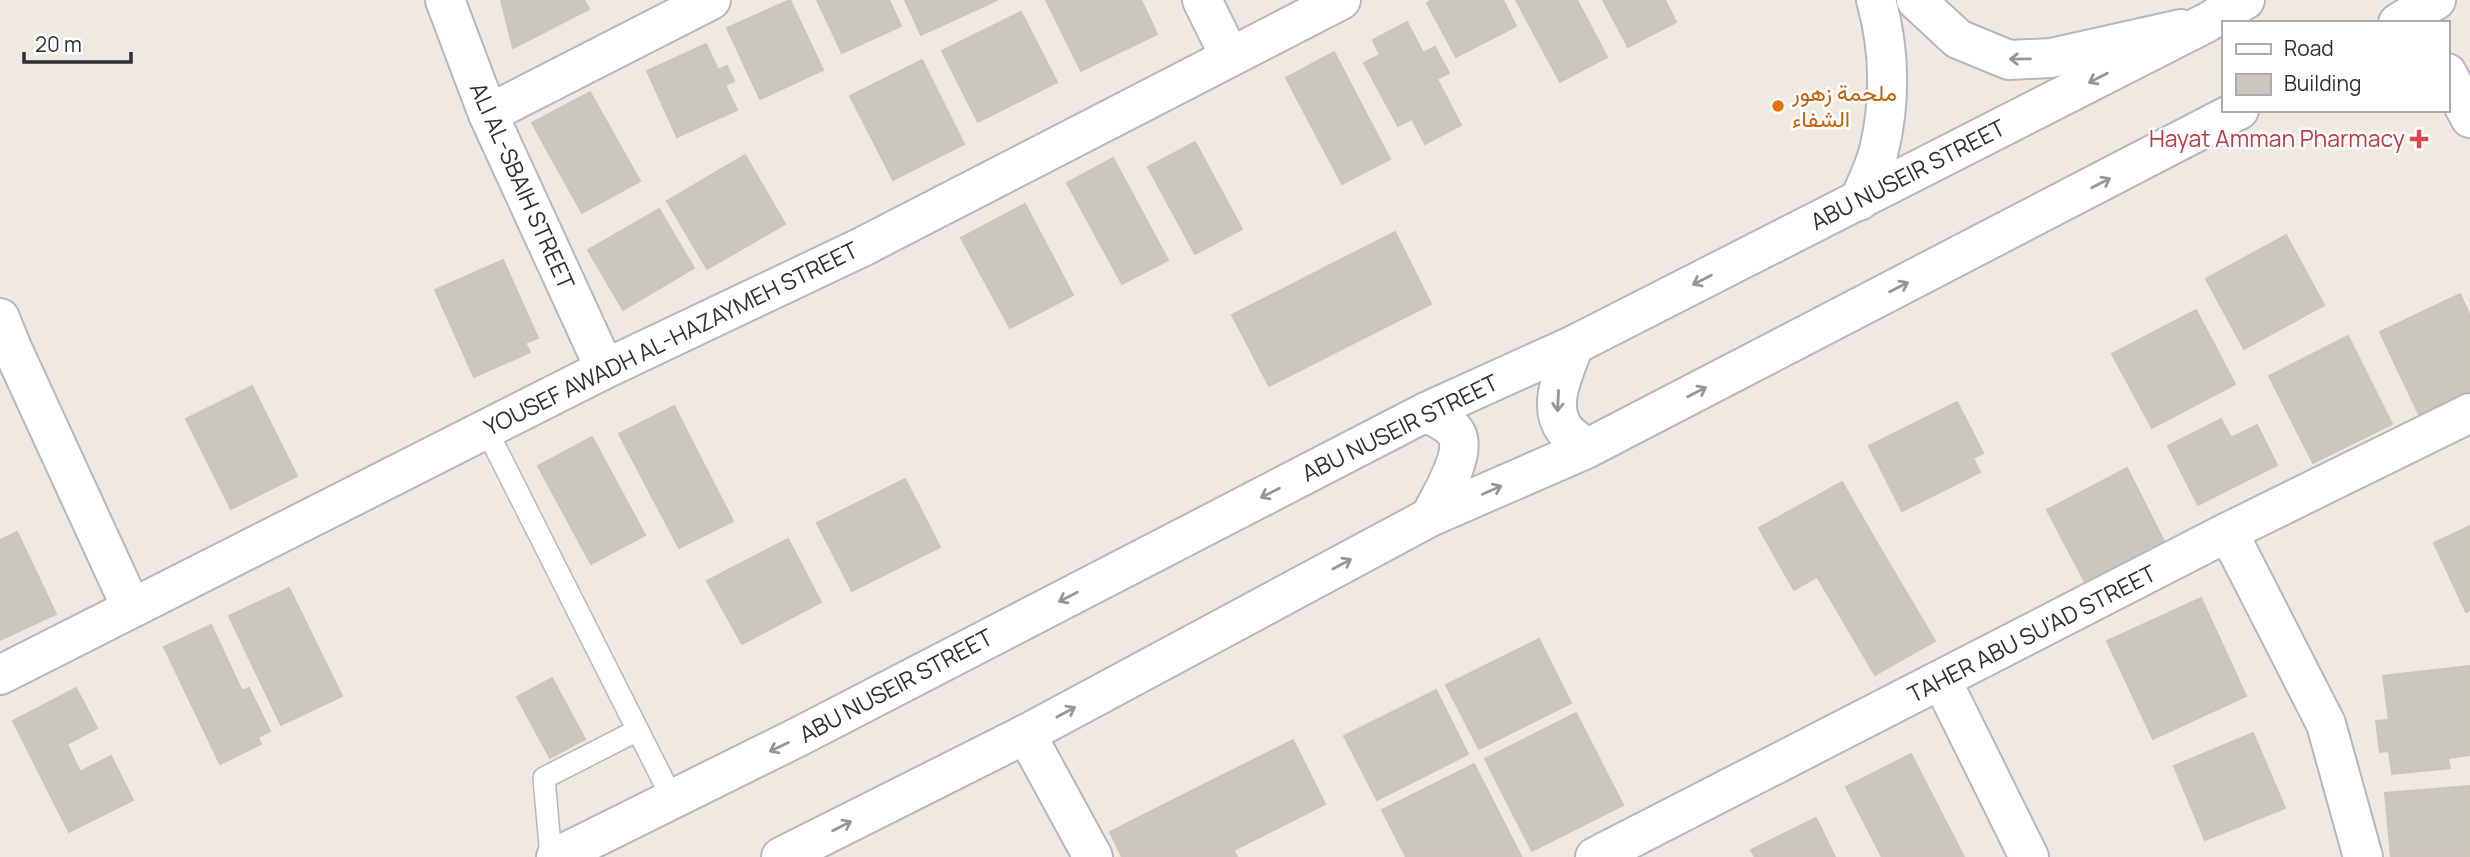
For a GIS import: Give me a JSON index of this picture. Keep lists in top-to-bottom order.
{
  "streets": {
    "street": [
      "ABU NUSEIR STREET",
      "ALI AL-SBAIH STREET",
      "YOUSEF AWADH AL-HAZAYMEH STREET",
      "TAHER ABU SU'AD STREET"
    ]
  },
  "crossings": [
    ["ALI AL-SBAIH STREET", "YOUSEF AWADH AL-HAZAYMEH STREET"]
  ],
  "places": {
    "other": ["ملحمة زهور الشفاء"],
    "health": ["Hayat Amman Pharmacy"]
  },
  "legend": ["Road", "Building"],
  "scale_bar": "20 m"
}
